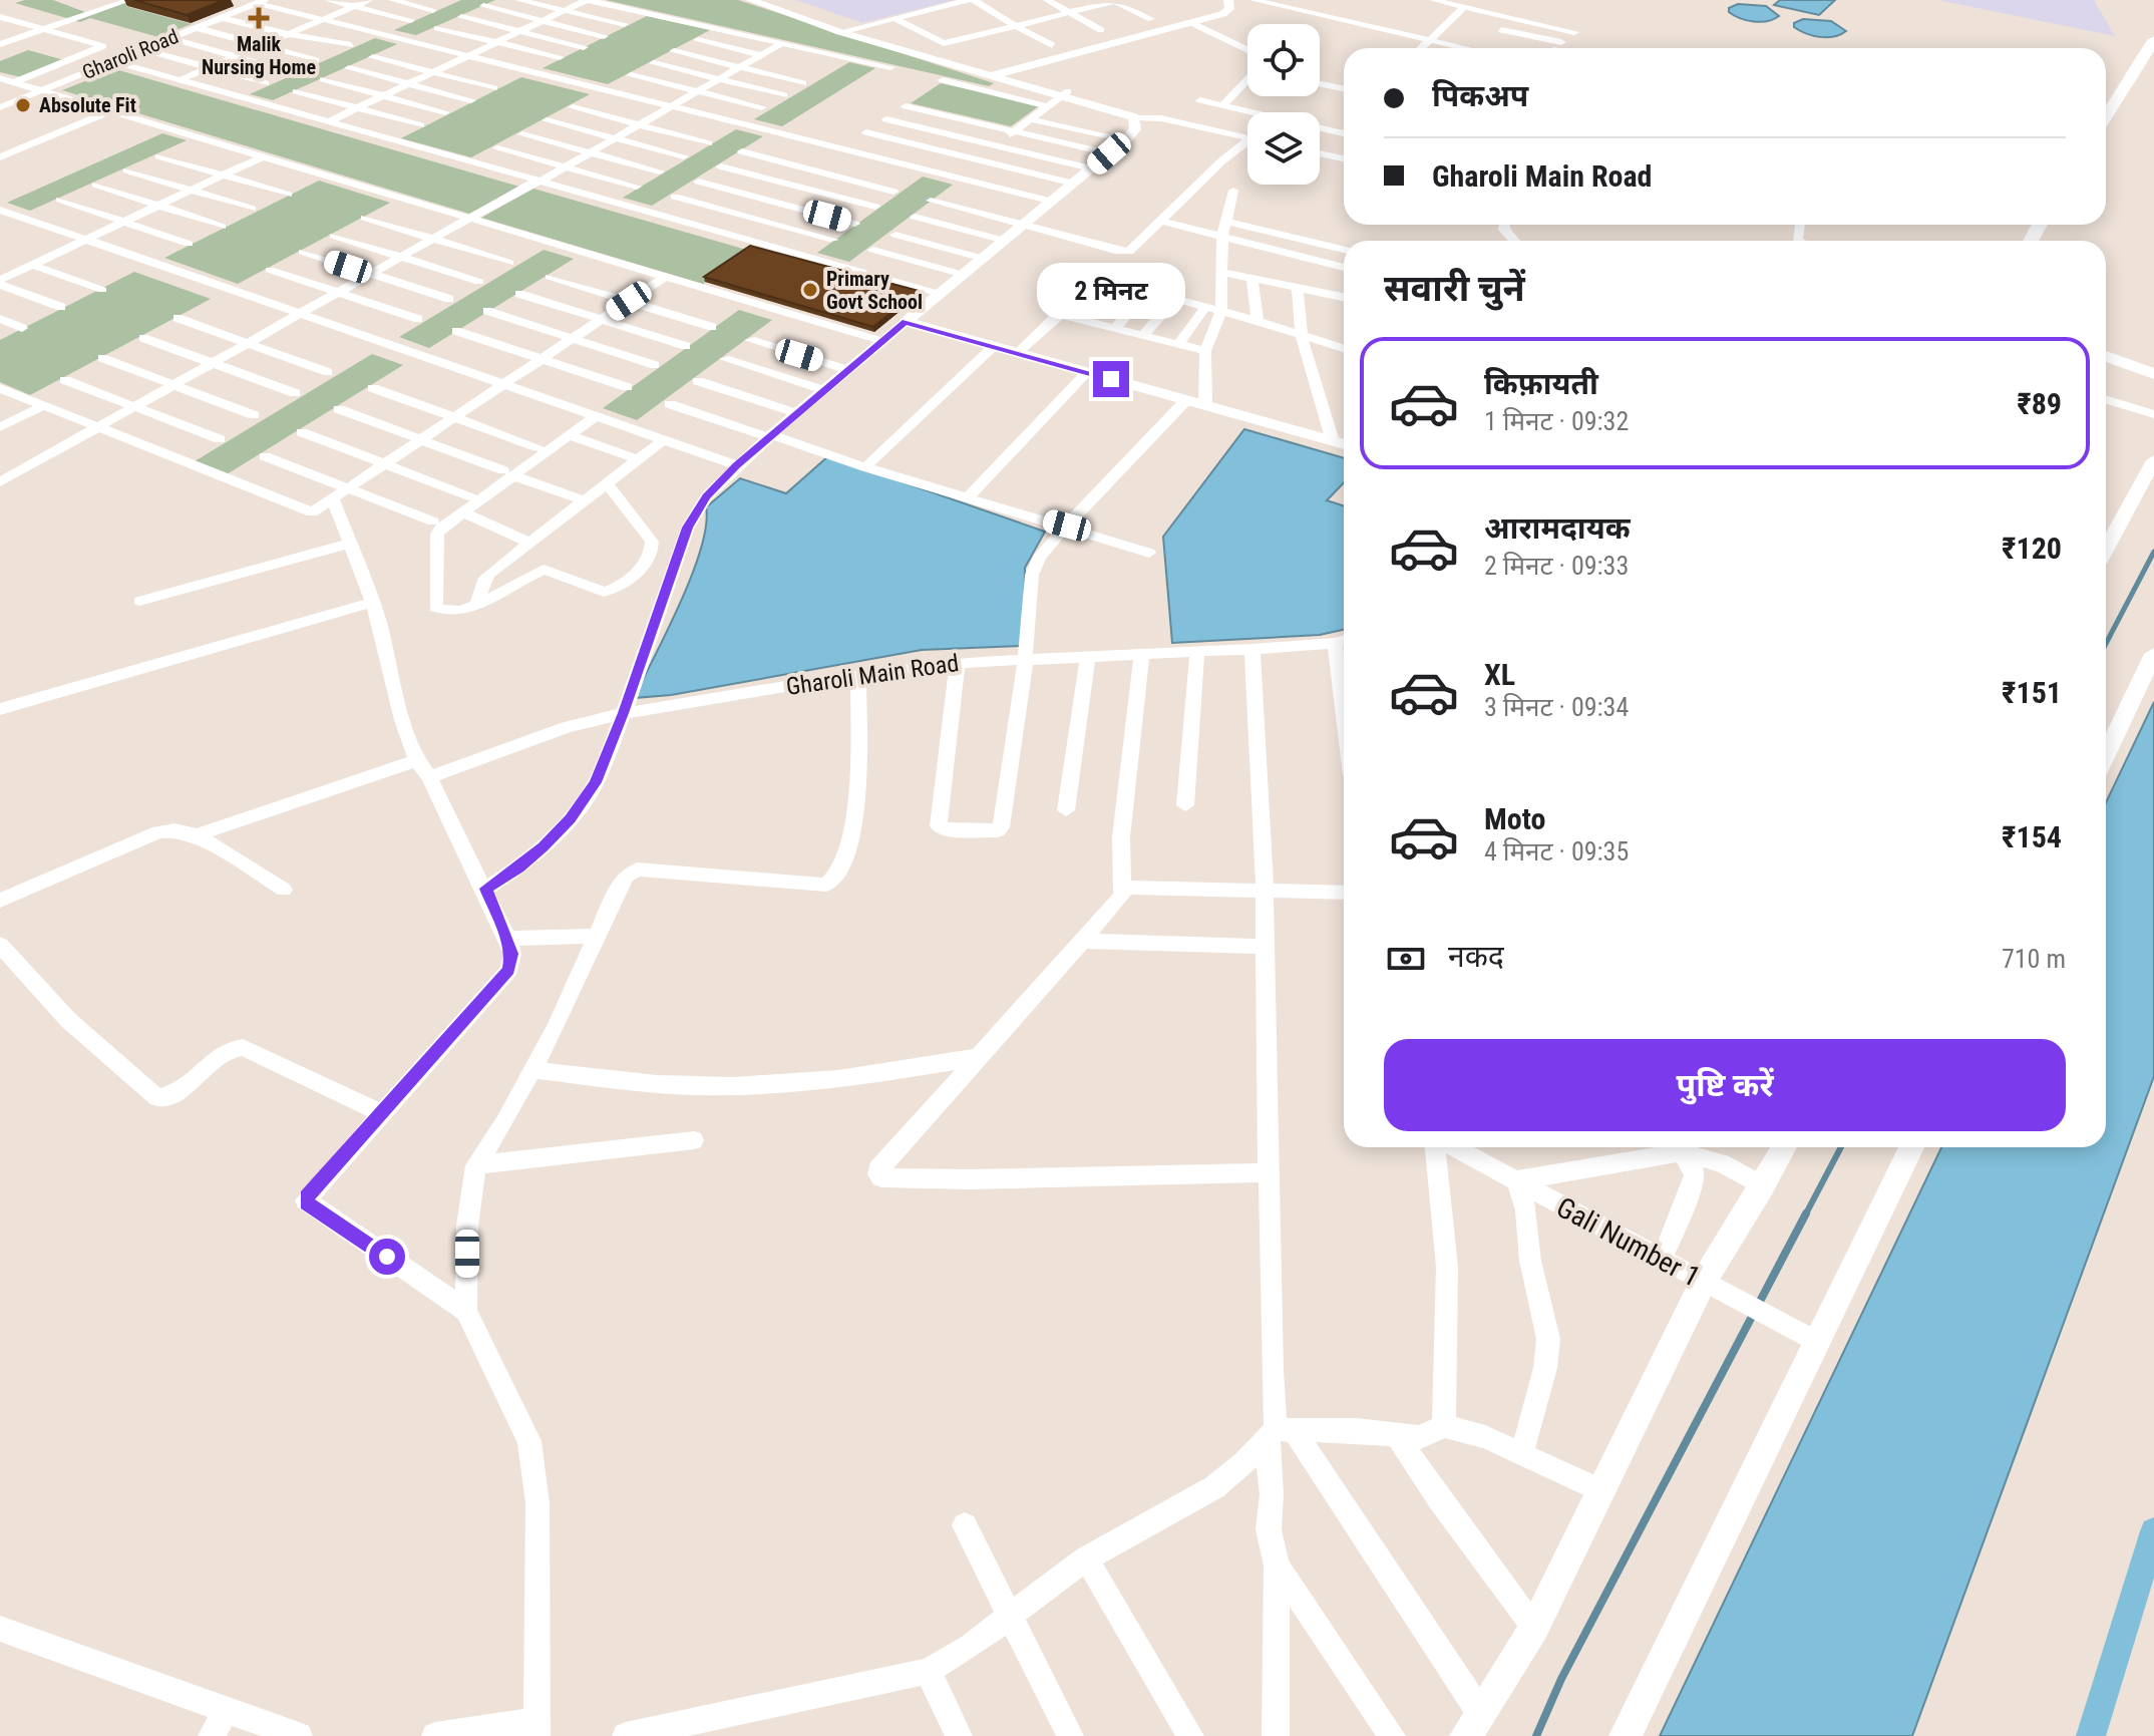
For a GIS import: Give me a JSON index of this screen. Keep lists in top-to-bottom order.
{
  "streets": {
    "street": ["Gharoli Road", "Gharoli Main Road", "Gali Number 1"]
  },
  "places": {
    "health": ["Malik Nursing Home"],
    "other": ["Absolute Fit", "Primary Govt School"]
  },
  "page": {
    "banner": ["पिकअप", "Gharoli Main Road"],
    "heading": "सवारी चुनें",
    "bubble": "2 मिनट",
    "list": [
      {
        "name": "किफ़ायती",
        "note": "1 मिनट · 09:32",
        "value": "₹89"
      },
      {
        "name": "आरामदायक",
        "note": "2 मिनट · 09:33",
        "value": "₹120"
      },
      {
        "name": "XL",
        "note": "3 मिनट · 09:34",
        "value": "₹151"
      },
      {
        "name": "Moto",
        "note": "4 मिनट · 09:35",
        "value": "₹154"
      }
    ],
    "pay": ["नकद", "710 m"],
    "buttons": "पुष्टि करें"
  }
}
